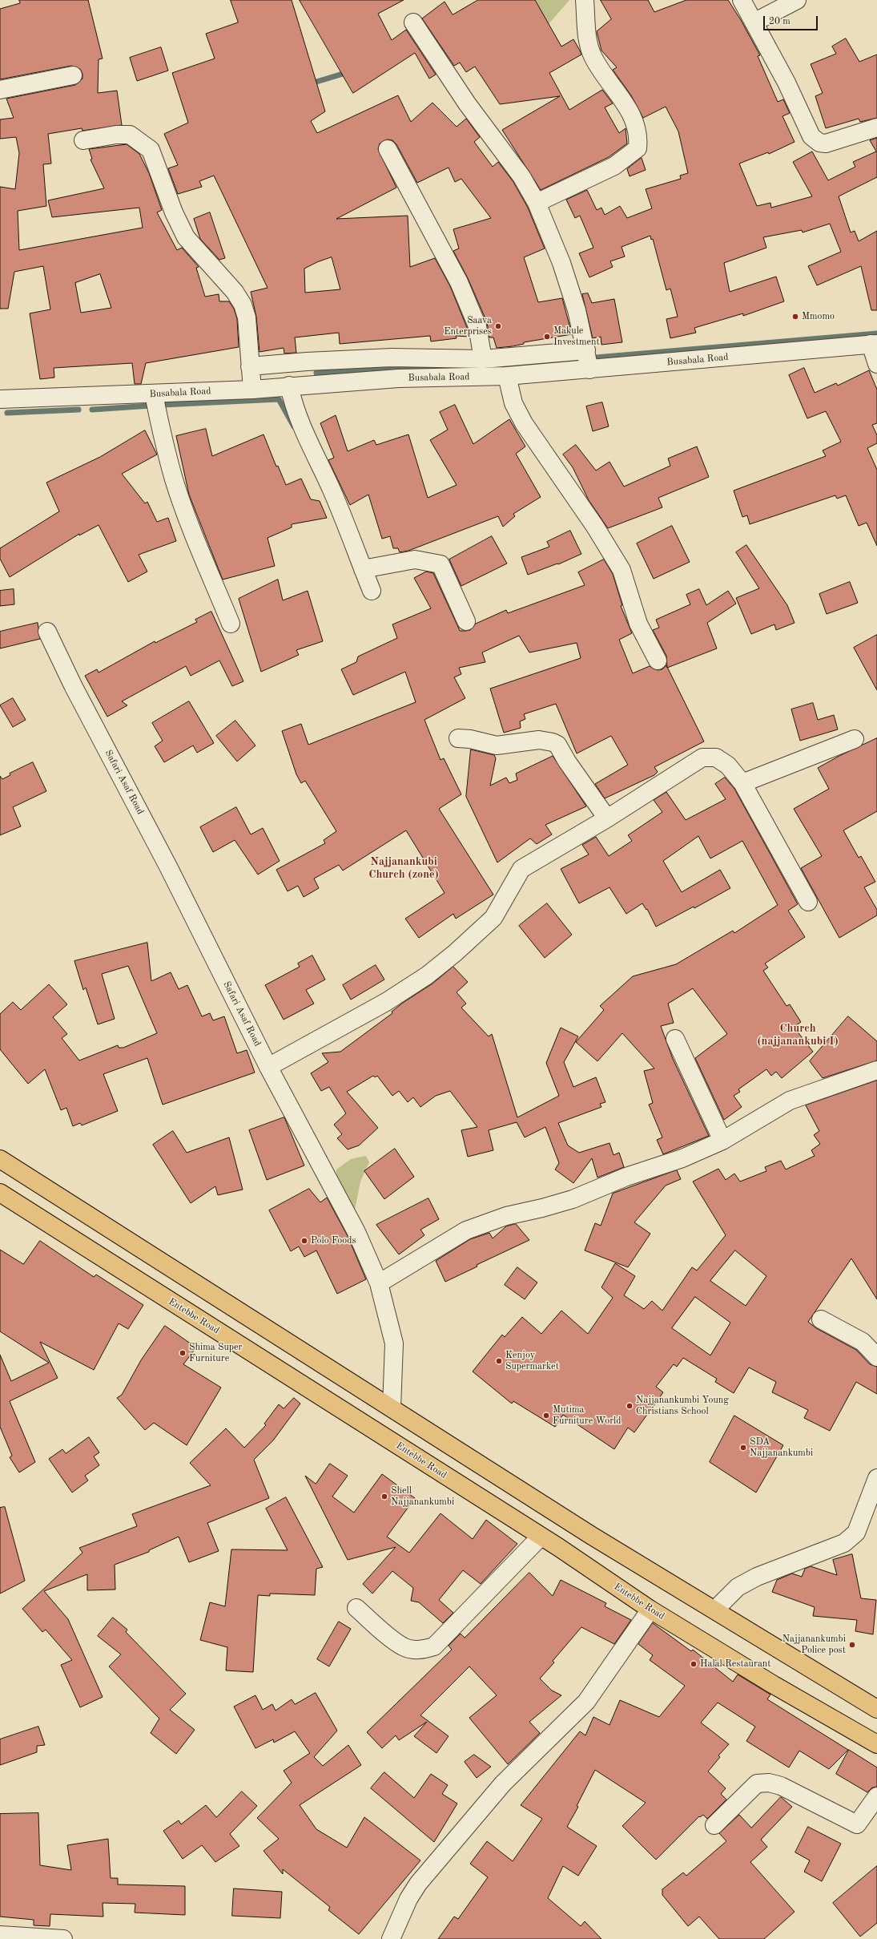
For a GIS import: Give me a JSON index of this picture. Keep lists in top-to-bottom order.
{
  "streets": {
    "main road": ["Entebbe Road"],
    "street": ["Busabala Road", "Safari Asaf Road"]
  },
  "districts": ["Najjanankubi Church (zone)", "Church (najjanankubi I)"],
  "places": [
    "Mmomo",
    "Saava Enterprises",
    "Makule Investment",
    "Polo Foods",
    "Shima Super Furniture",
    "Kenjoy Supermarket",
    "Najjanankumbi Young Christians School",
    "Mutima Furniture World",
    "SDA Najjanankumbi",
    "Shell Najjanankumbi",
    "Najjanankumbi Police post",
    "Halal Restaurant"
  ],
  "scale_bar": "20 m"
}
